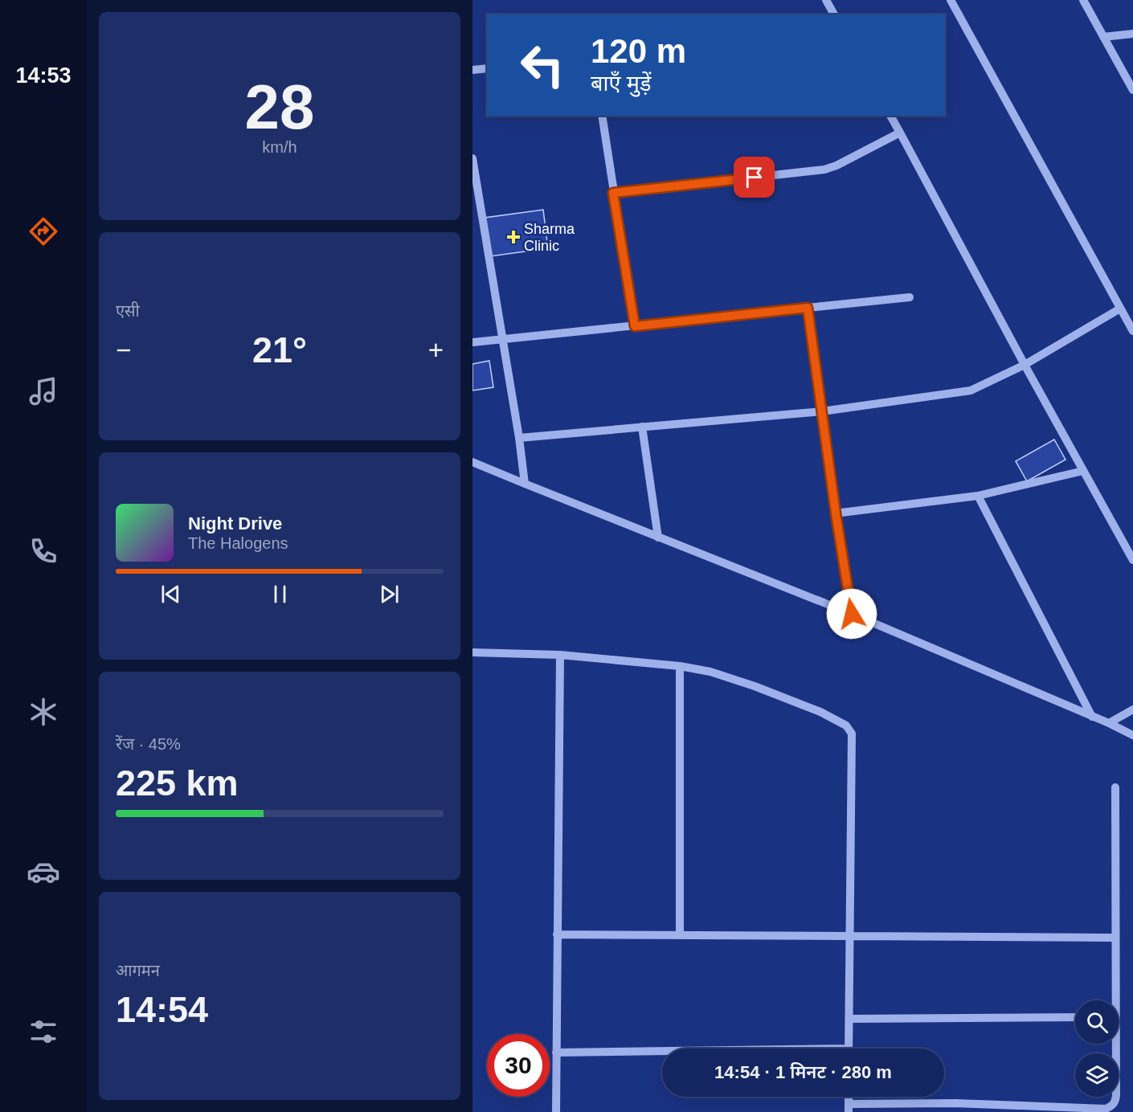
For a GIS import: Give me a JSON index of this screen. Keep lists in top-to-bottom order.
{
  "places": {
    "health": ["Sharma Clinic"]
  },
  "page": {
    "tabs": "14:53",
    "tile": [
      ["28", "km/h"],
      "एसी",
      ["रेंज · 45%", "225 km"],
      ["आगमन", "14:54"]
    ],
    "turn": ["120 m", "बाएँ मुड़ें"],
    "heat": ["−", "21°", "+"],
    "song": ["Night Drive", "The Halogens"],
    "limit": "30",
    "trip": "14:54 · 1 मिनट · 280 m"
  }
}
